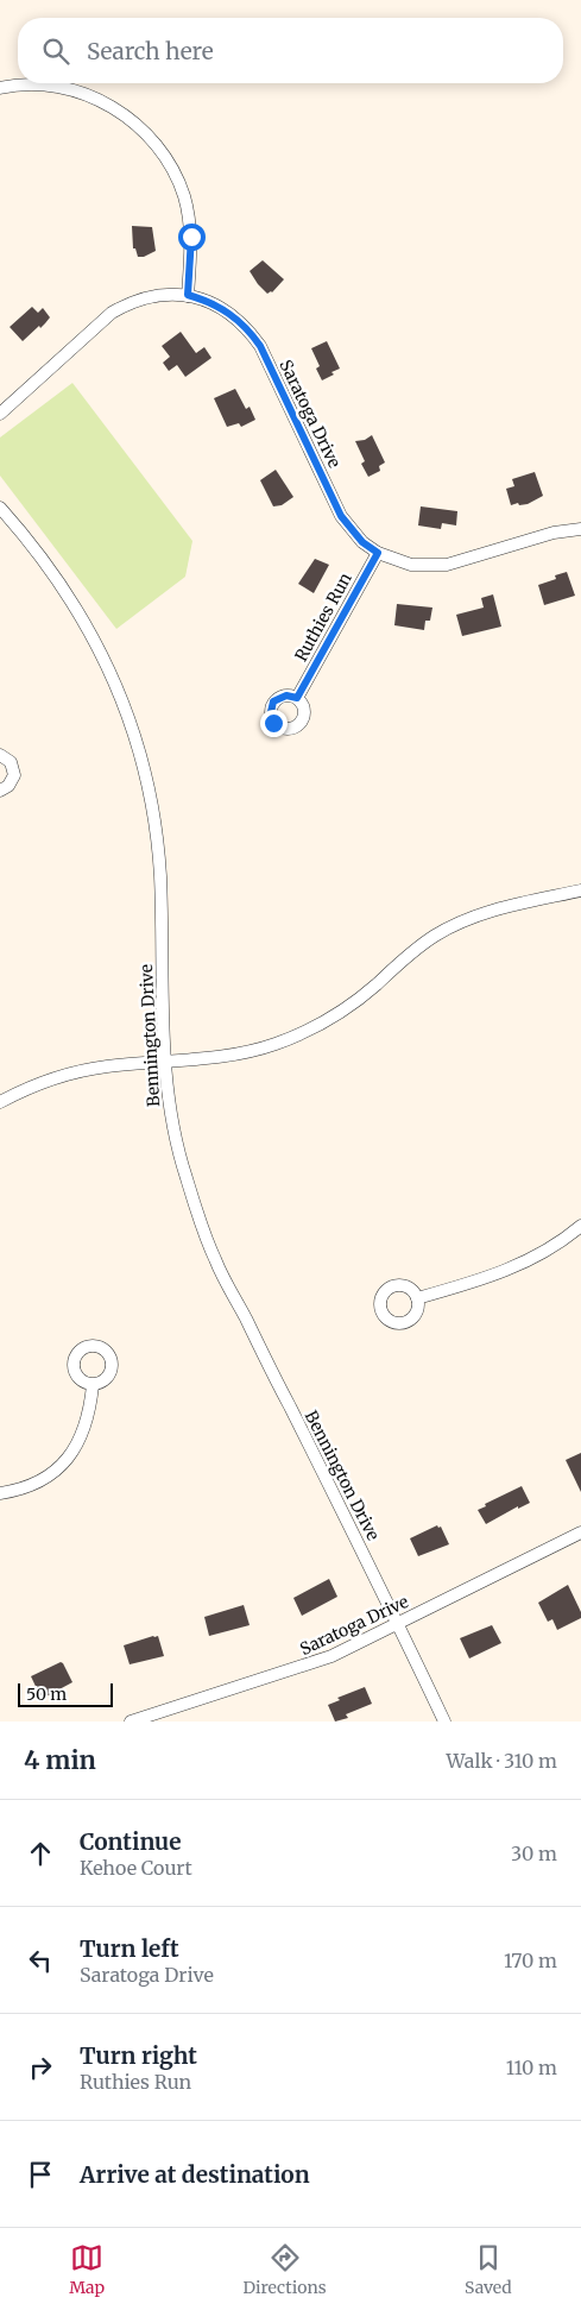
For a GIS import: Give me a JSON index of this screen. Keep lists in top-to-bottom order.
{
  "streets": {
    "street": ["Saratoga Drive", "Ruthies Run", "Bennington Drive"]
  },
  "crossings": [
    ["Saratoga Drive", "Ruthies Run"],
    ["Saratoga Drive", "Bennington Drive"]
  ],
  "scale_bar": "50 m",
  "page": {
    "search": "Search here",
    "scale": "50 m",
    "heading": ["4 min", "Walk · 310 m"],
    "list": [
      ["Continue", "Kehoe Court", "30 m"],
      ["Turn left", "Saratoga Drive", "170 m"],
      ["Turn right", "Ruthies Run", "110 m"],
      "Arrive at destination"
    ],
    "nav": ["Map", "Directions", "Saved"]
  }
}
